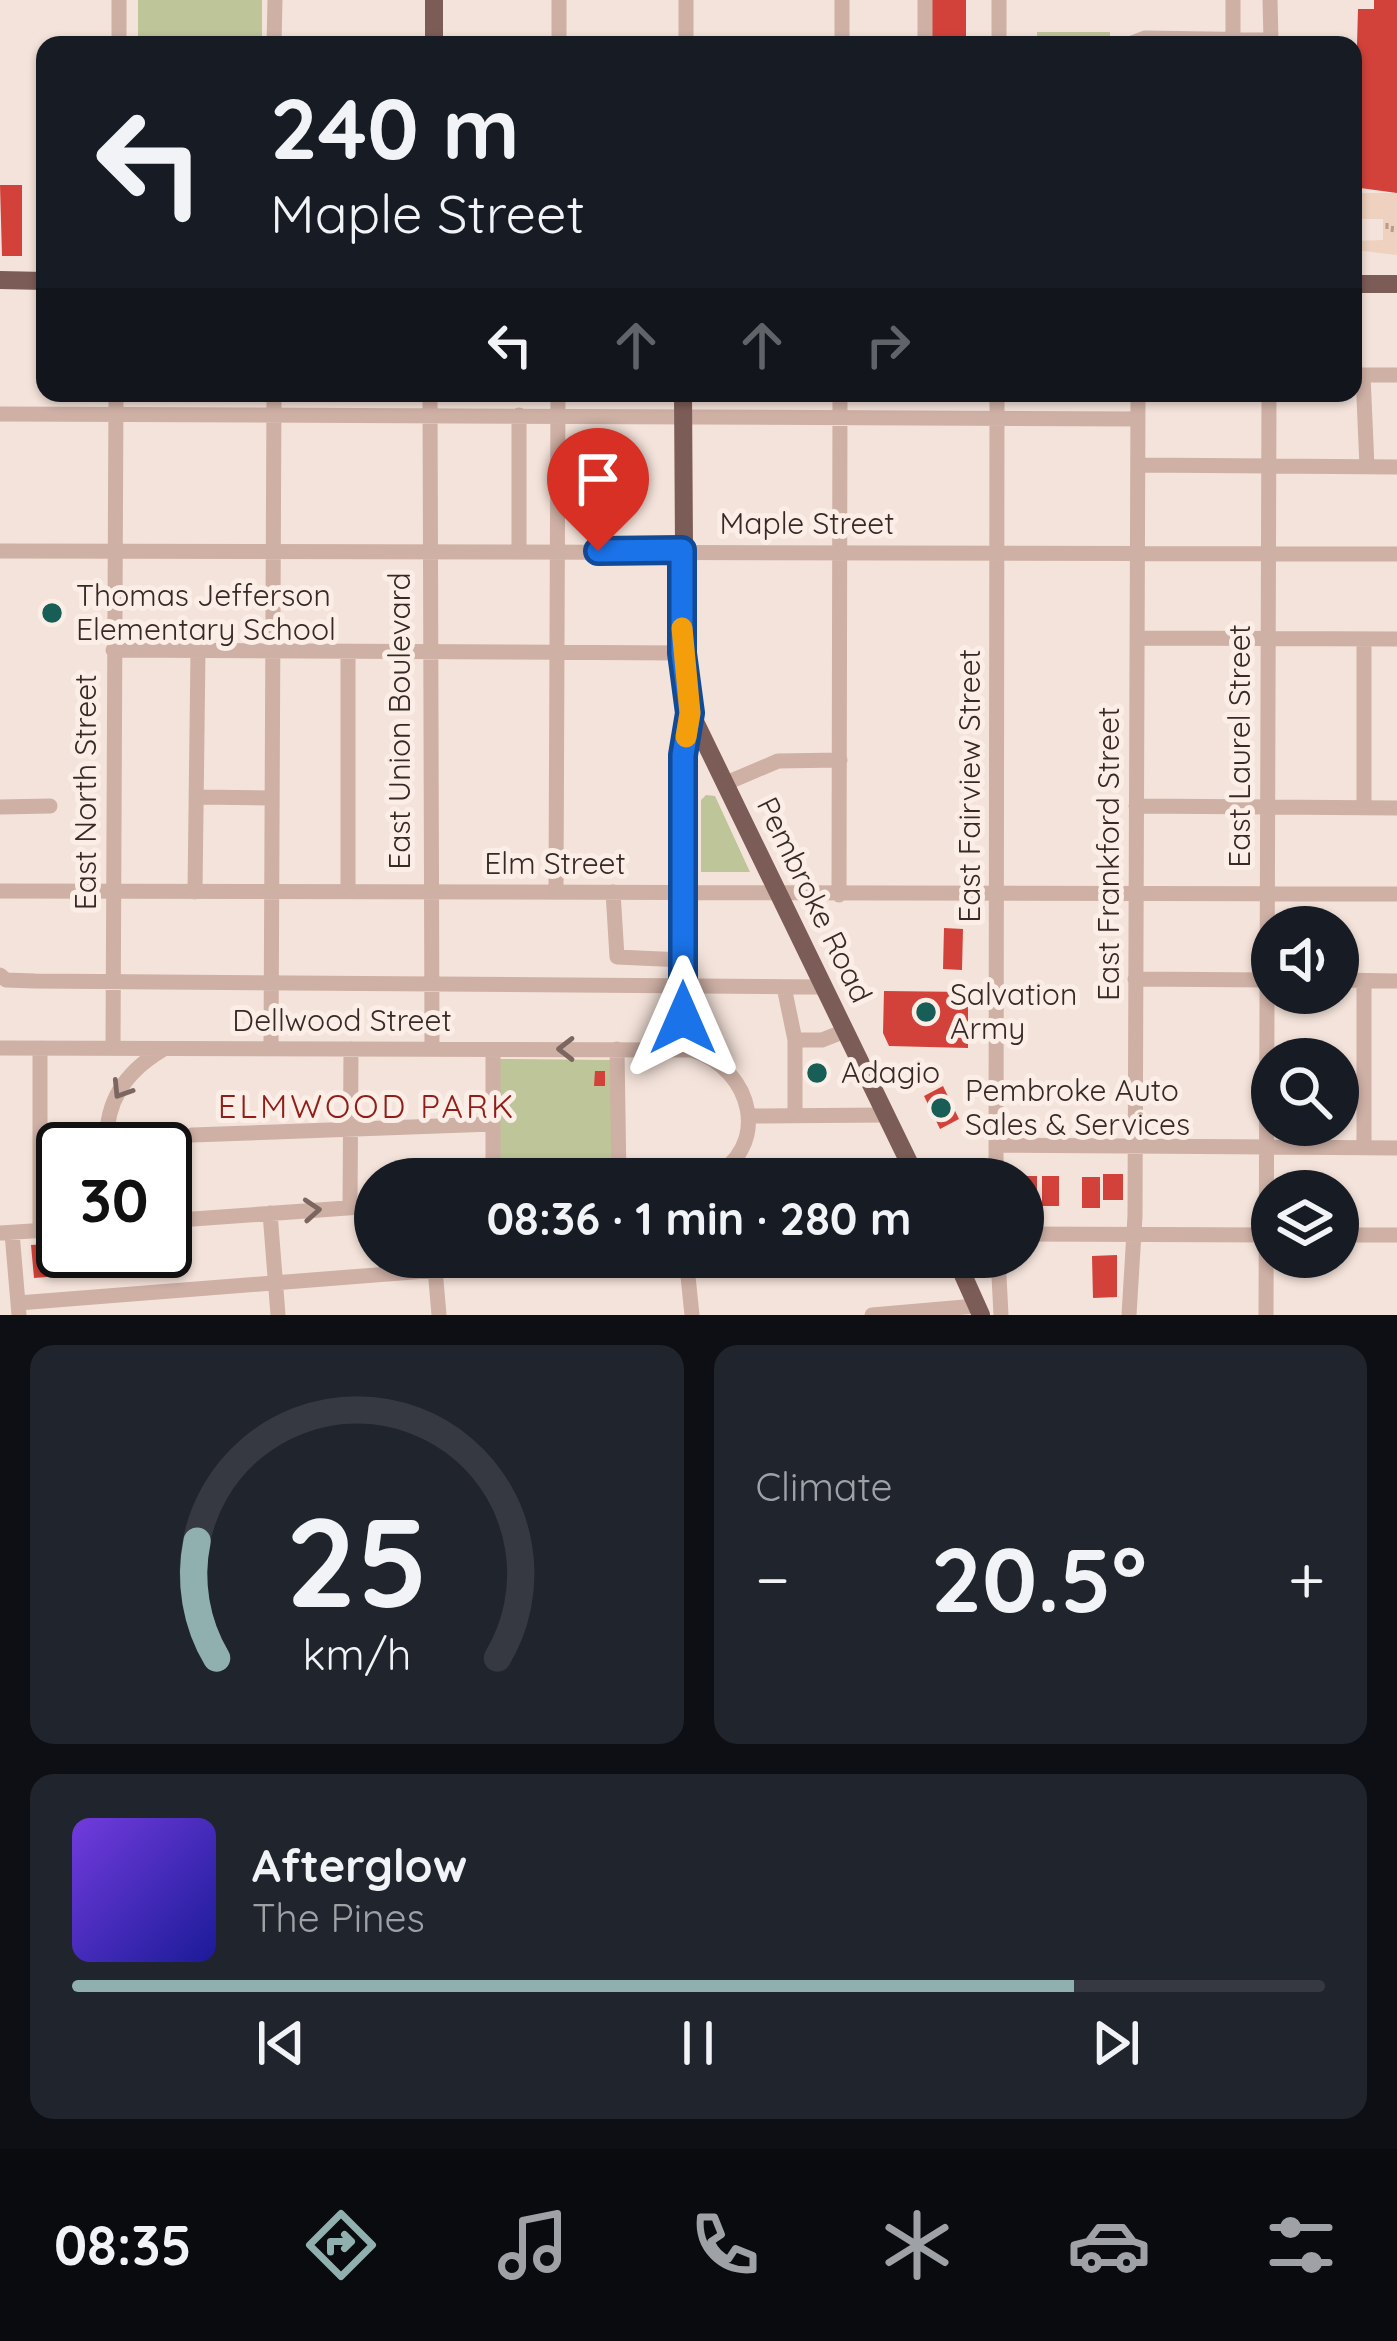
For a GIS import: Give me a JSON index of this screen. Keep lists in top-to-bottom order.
{
  "streets": {
    "main road": ["Pembroke Road"],
    "street": [
      "Maple Street",
      "East Union Boulevard",
      "East Laurel Street",
      "East Fairview Street",
      "East North Street",
      "East Frankford Street",
      "Elm Street",
      "Dellwood Street"
    ]
  },
  "crossings": [
    ["Maple Street", "East Union Boulevard"],
    ["Maple Street", "East Laurel Street"],
    ["Maple Street", "East Fairview Street"],
    ["Maple Street", "East North Street"],
    ["Maple Street", "East Frankford Street"],
    ["Maple Street", "Pembroke Road"],
    ["East Union Boulevard", "Elm Street"],
    ["East Union Boulevard", "Dellwood Street"],
    ["East Laurel Street", "Elm Street"],
    ["East Fairview Street", "Elm Street"],
    ["East North Street", "Elm Street"],
    ["East North Street", "Dellwood Street"],
    ["East Frankford Street", "Elm Street"],
    ["Elm Street", "Pembroke Road"]
  ],
  "districts": ["ELMWOOD PARK"],
  "places": [
    "Thomas Jefferson Elementary School",
    "Salvation Army",
    "Adagio",
    "Pembroke Auto Sales & Services"
  ],
  "page": {
    "turn": ["240 m", "Maple Street"],
    "limit": "30",
    "trip": "08:36 · 1 min · 280 m",
    "tile": "Climate",
    "heat": ["−", "20.5°", "+"],
    "song": ["Afterglow", "The Pines"],
    "tabs": "08:35",
    "gauge": ["25", "km/h"]
  }
}
